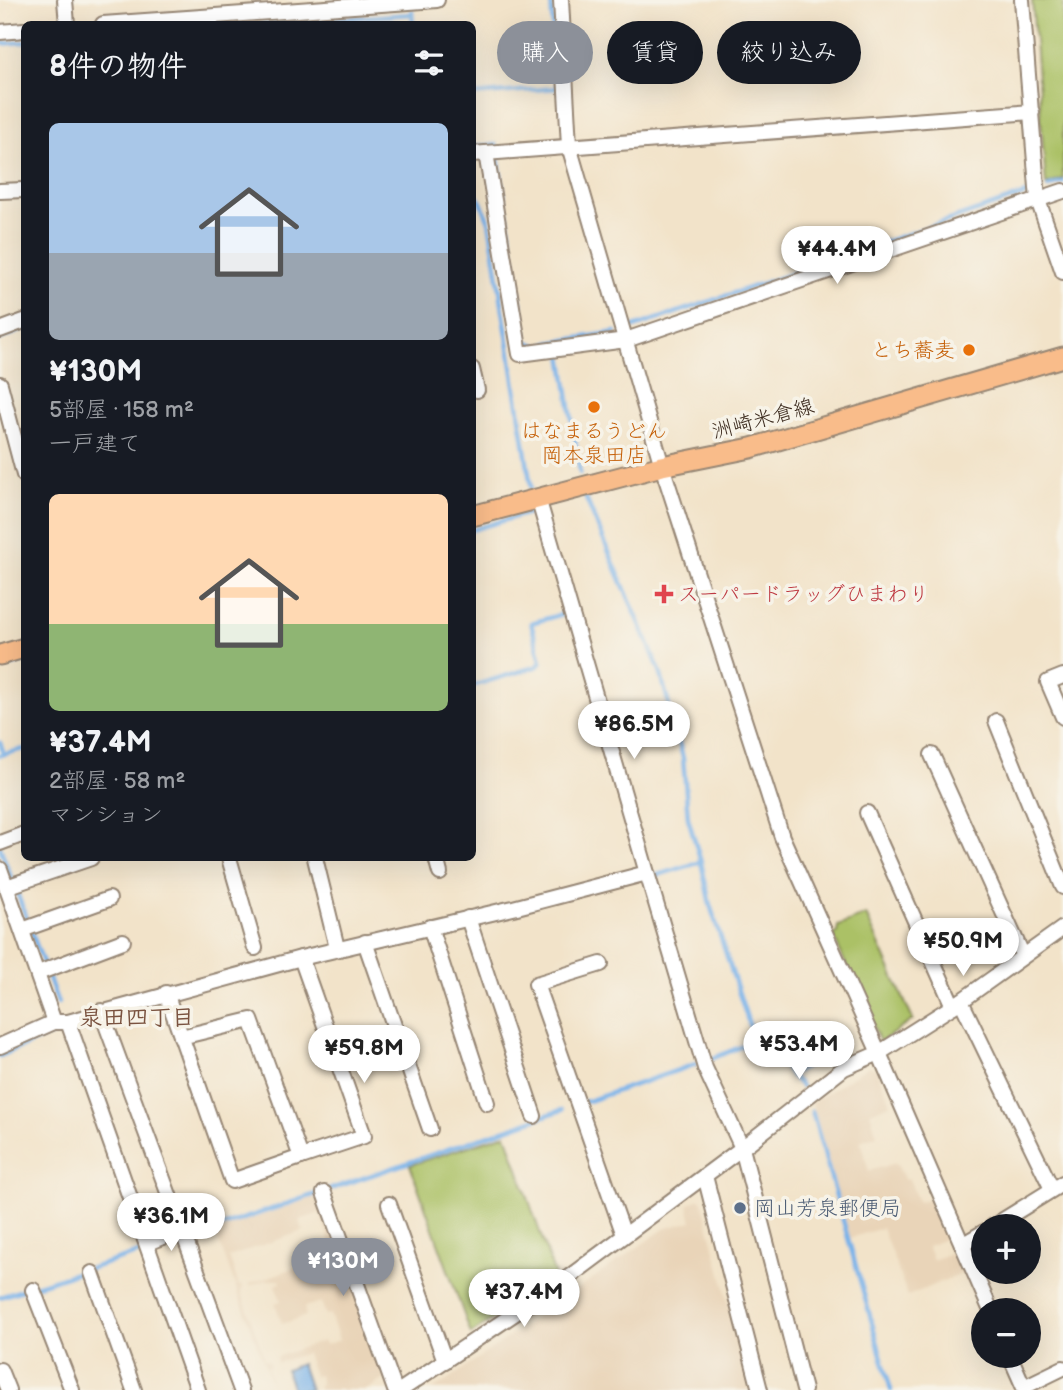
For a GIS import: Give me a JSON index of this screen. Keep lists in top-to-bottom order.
{
  "streets": {
    "main road": ["洲崎米倉線"]
  },
  "districts": ["泉田四丁目"],
  "places": {
    "other": ["とち蕎麦", "はなまるうどん 岡本泉田店", "岡山芳泉郵便局"],
    "health": ["スーパードラッグひまわり"]
  },
  "page": {
    "chip": ["購入", "賃貸", "絞り込み"],
    "heading": "8件の物件",
    "list": [
      {
        "name": "¥130M",
        "note": "5部屋 · 158 m² · 一戸建て"
      },
      {
        "name": "¥37.4M",
        "note": "2部屋 · 58 m² · マンション"
      }
    ],
    "price": [
      "¥44.4M",
      "¥86.5M",
      "¥50.9M",
      "¥53.4M",
      "¥59.8M",
      "¥36.1M",
      "¥130M",
      "¥37.4M"
    ],
    "map_buttons": ["+", "−"]
  }
}
